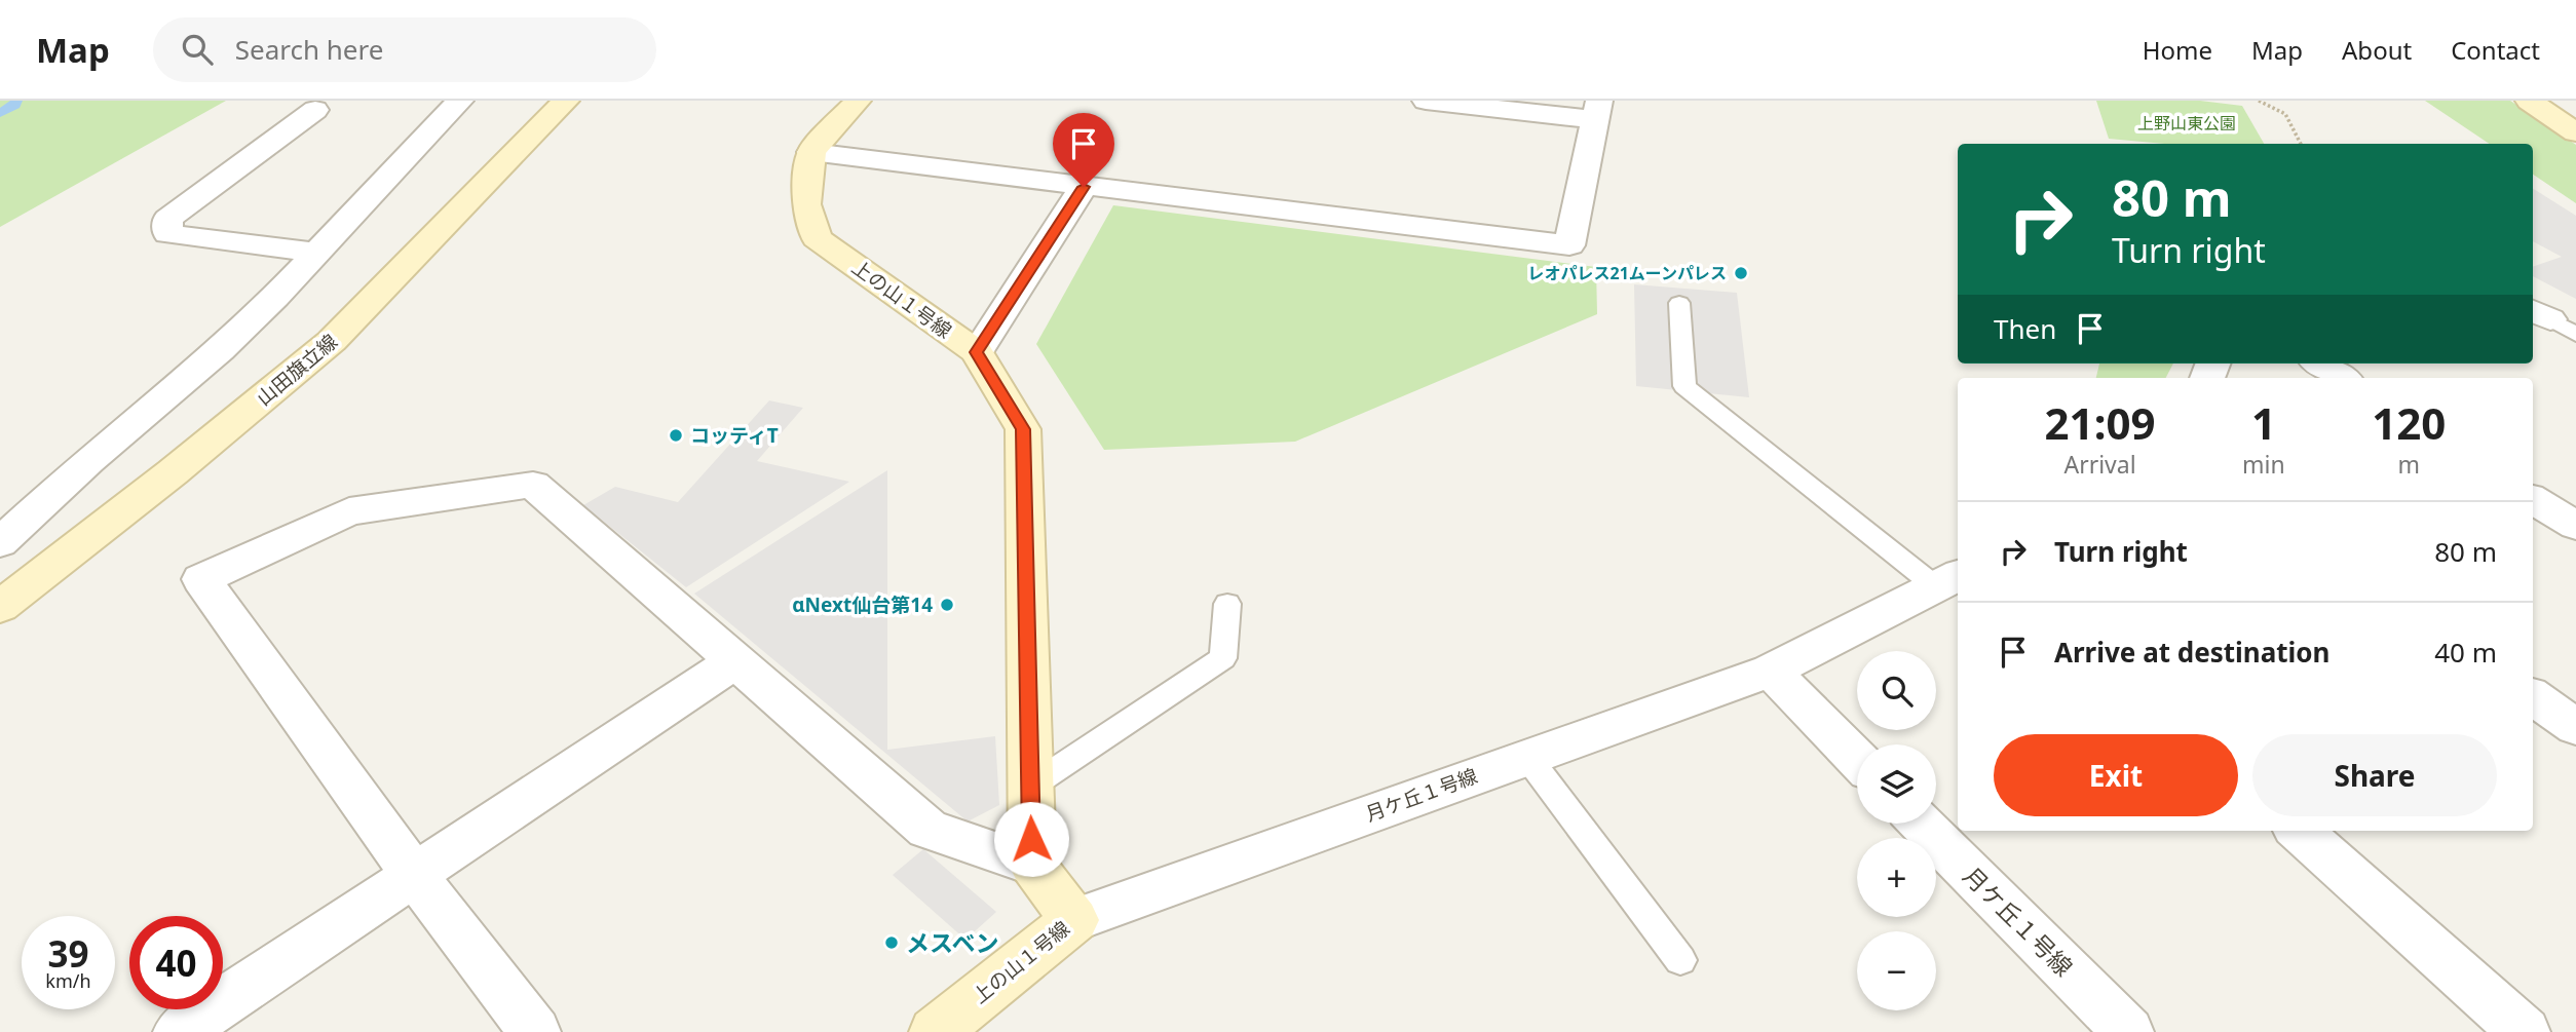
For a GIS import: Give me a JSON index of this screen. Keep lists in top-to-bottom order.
{
  "streets": {
    "street": ["上の山１号線", "山田旗立線", "月ケ丘１号線"]
  },
  "crossings": [
    ["上の山１号線", "月ケ丘１号線"]
  ],
  "parks": ["上野山東公園"],
  "places": [
    "レオパレス21ムーンパレス",
    "コッティT",
    "αNext仙台第14",
    "メスベン"
  ],
  "page": {
    "header": "Map",
    "search": "Search here",
    "nav": [
      "Home",
      "Map",
      "About",
      "Contact"
    ],
    "turn": ["80 m", "Turn right"],
    "then": "Then",
    "eta": [
      "21:09",
      "Arrival",
      "1",
      "min",
      "120",
      "m"
    ],
    "list": [
      {
        "name": "Turn right",
        "value": "80 m"
      },
      {
        "name": "Arrive at destination",
        "value": "40 m"
      }
    ],
    "map_buttons": ["+", "−"],
    "buttons": ["Exit", "Share"],
    "speed": "39 km/h",
    "limit": "40"
  }
}
